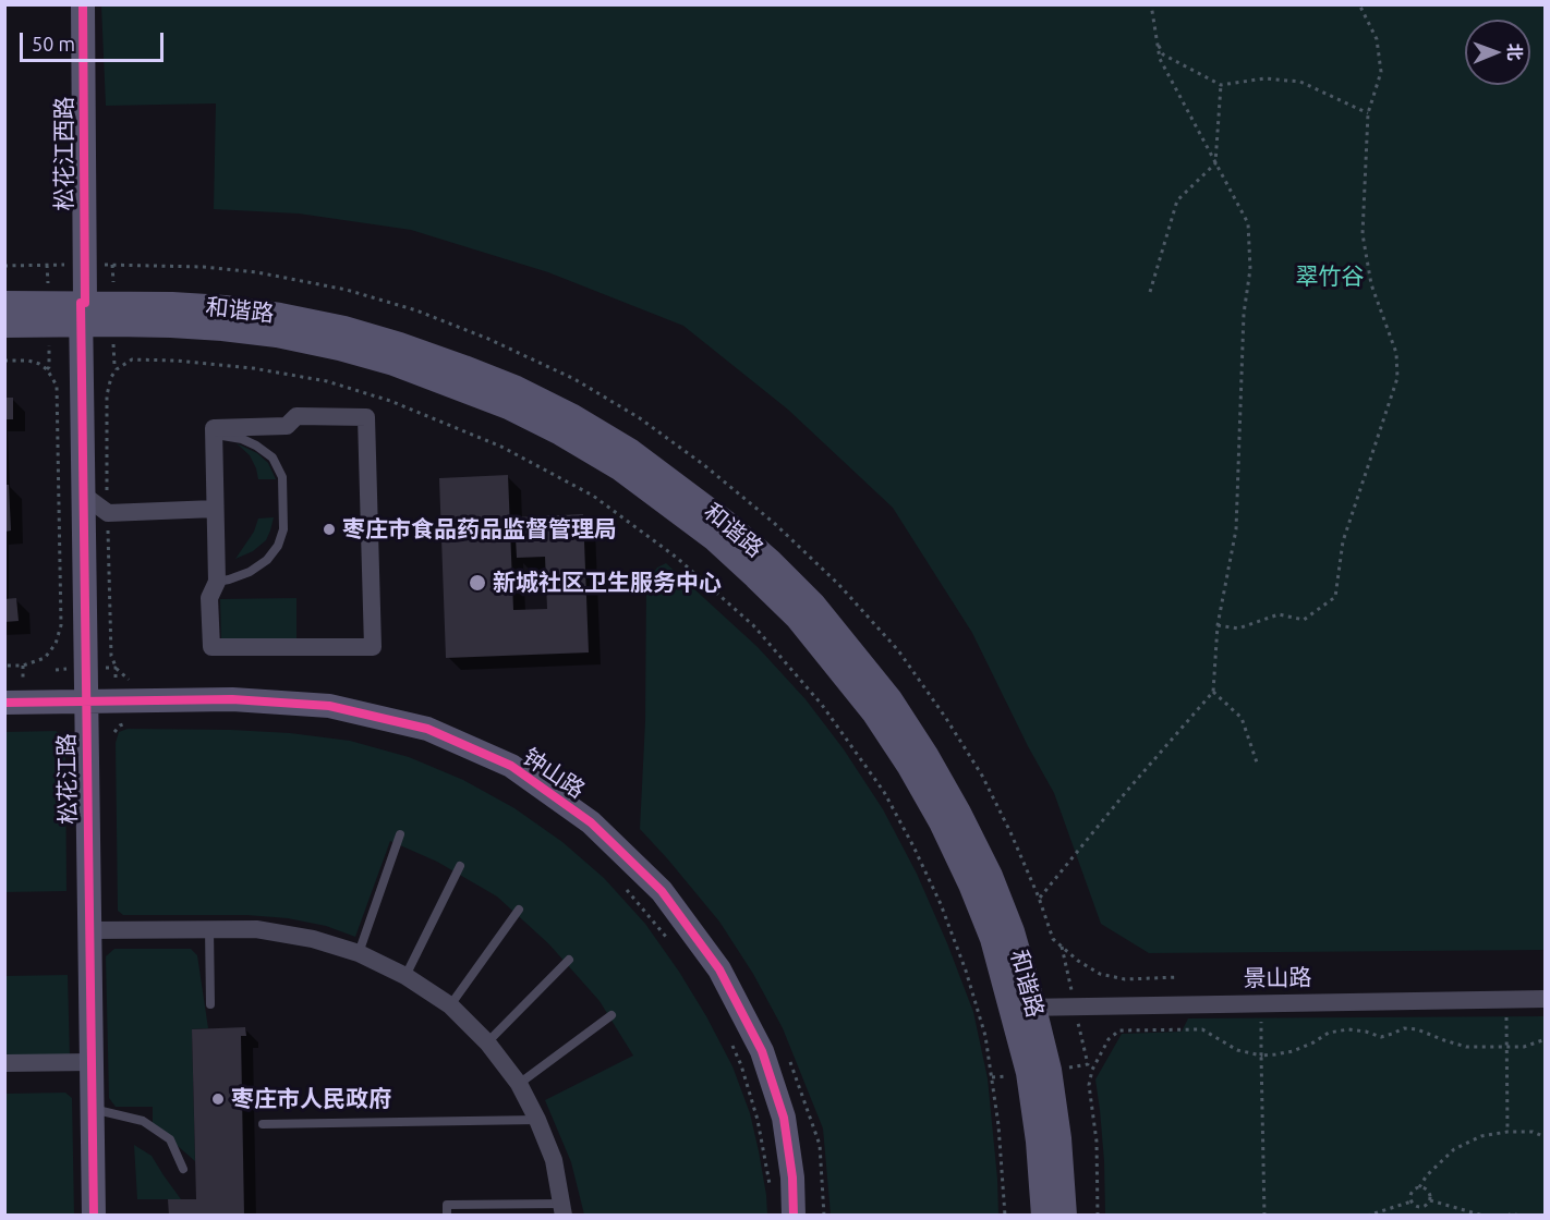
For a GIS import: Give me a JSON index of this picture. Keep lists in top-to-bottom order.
{
  "streets": {
    "street": [
      "松花江西路",
      "和谐路",
      "钟山路",
      "松花江路",
      "景山路"
    ]
  },
  "crossings": [
    ["松花江西路", "和谐路"],
    ["松花江西路", "松花江路"],
    ["和谐路", "松花江路"],
    ["和谐路", "景山路"],
    ["钟山路", "松花江路"]
  ],
  "parks": ["翠竹谷"],
  "places": ["枣庄市食品药品监督管理局", "新城社区卫生服务中心", "枣庄市人民政府"],
  "scale_bar": "50 m",
  "north": "right"
}
